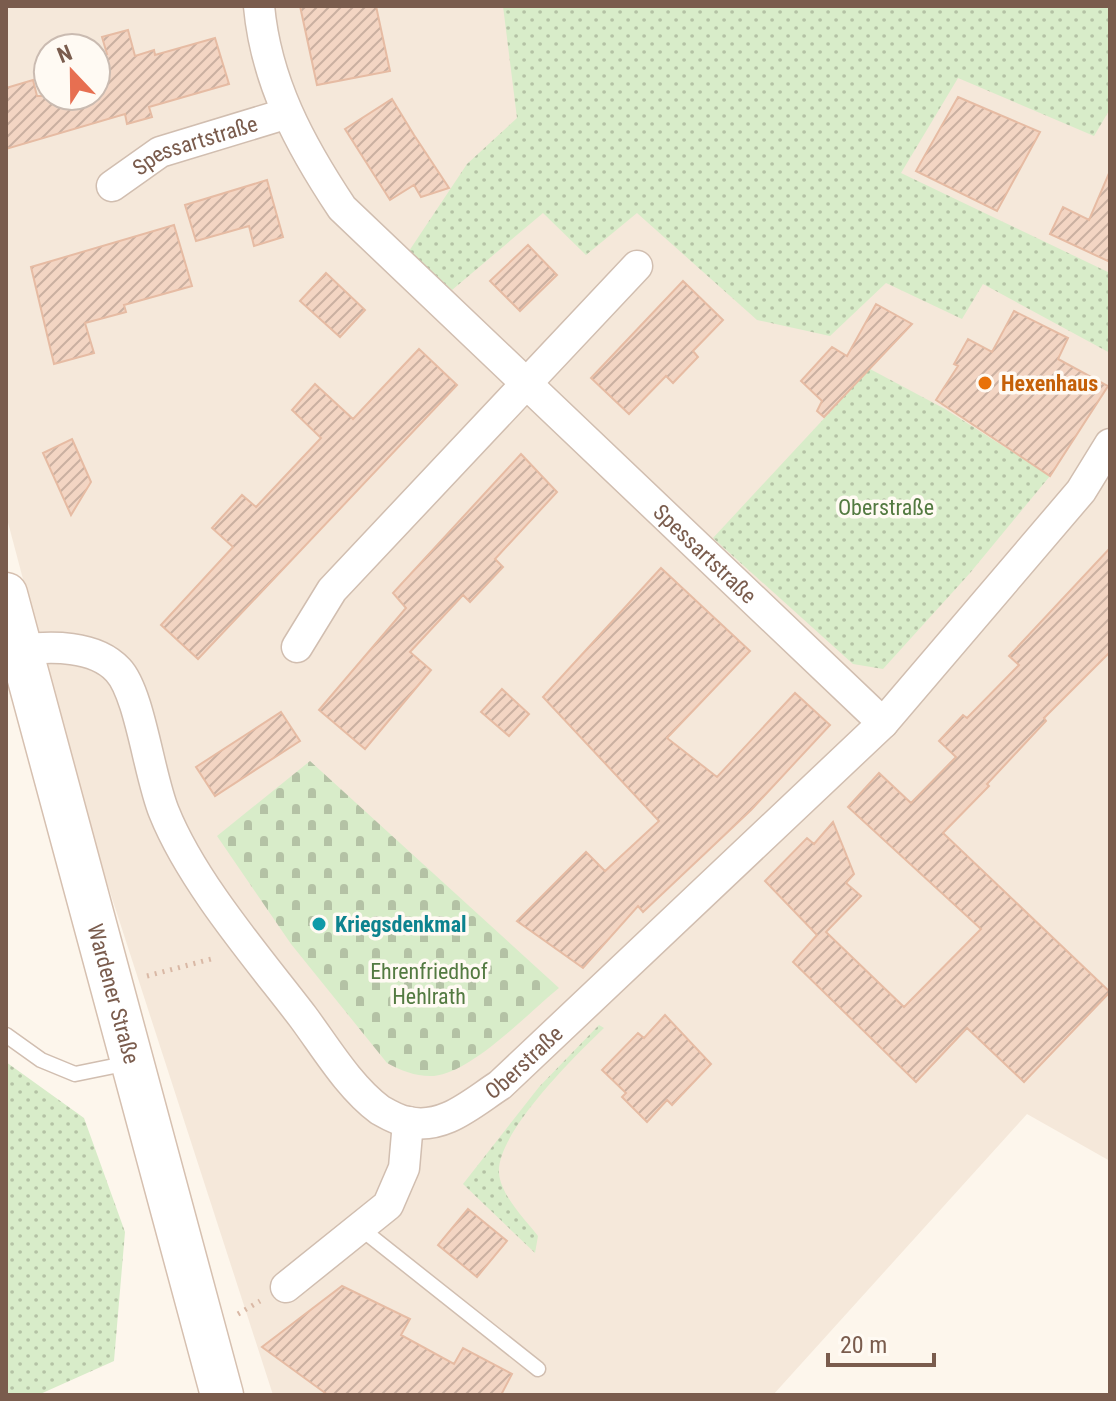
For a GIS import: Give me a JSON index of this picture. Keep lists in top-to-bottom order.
{
  "streets": {
    "street": ["Spessartstraße", "Wardener Straße", "Oberstraße"]
  },
  "crossings": [
    ["Spessartstraße", "Oberstraße"]
  ],
  "parks": ["Oberstraße", "Ehrenfriedhof Hehlrath"],
  "places": ["Hexenhaus", "Kriegsdenkmal"],
  "scale_bar": "20 m",
  "north": "top"
}
